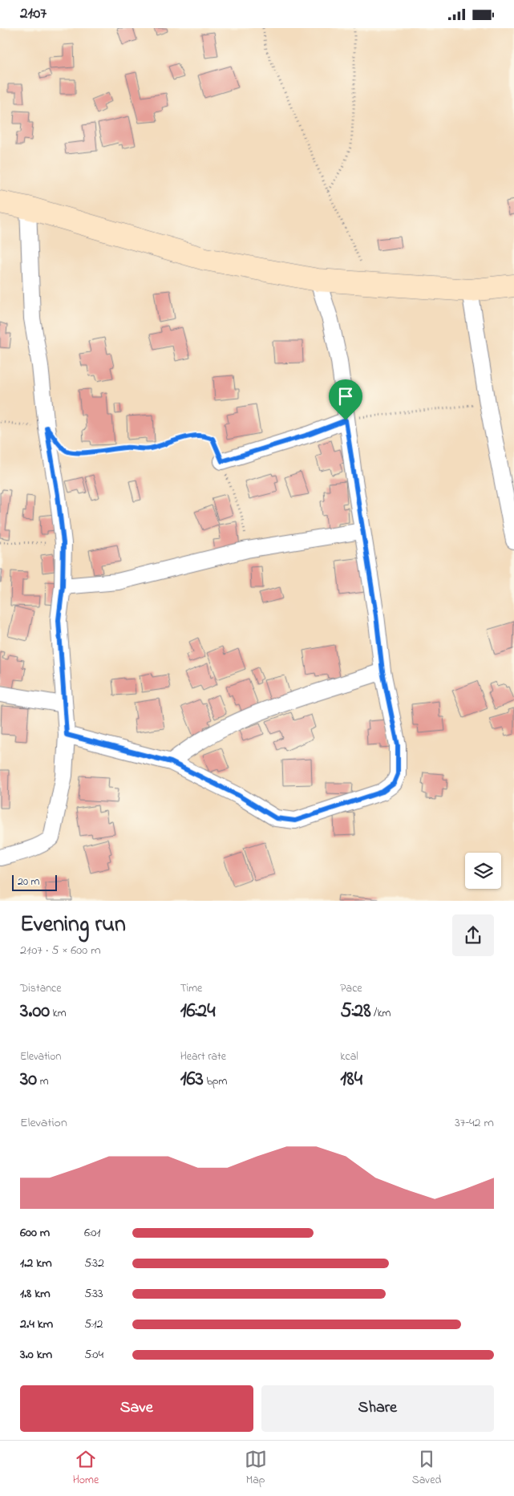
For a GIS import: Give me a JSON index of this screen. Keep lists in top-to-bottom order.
{
  "scale_bar": "20 m",
  "page": {
    "status": "21:07",
    "scale": "20 m",
    "heading": ["Evening run", "21:07 · 5 × 600 m"],
    "stats": [
      ["Distance", "3.00 km"],
      ["Time", "16:24"],
      ["Pace", "5:28 /km"],
      ["Elevation", "30 m"],
      ["Heart rate", "163 bpm"],
      ["kcal", "184"]
    ],
    "chart": ["Elevation", "37–42 m"],
    "list": [
      {
        "name": "600 m",
        "note": "6:01"
      },
      {
        "name": "1.2 km",
        "note": "5:32"
      },
      {
        "name": "1.8 km",
        "note": "5:33"
      },
      {
        "name": "2.4 km",
        "note": "5:12"
      },
      {
        "name": "3.0 km",
        "note": "5:04"
      }
    ],
    "buttons": ["Save", "Share"],
    "tabs": ["Home", "Map", "Saved"]
  }
}
